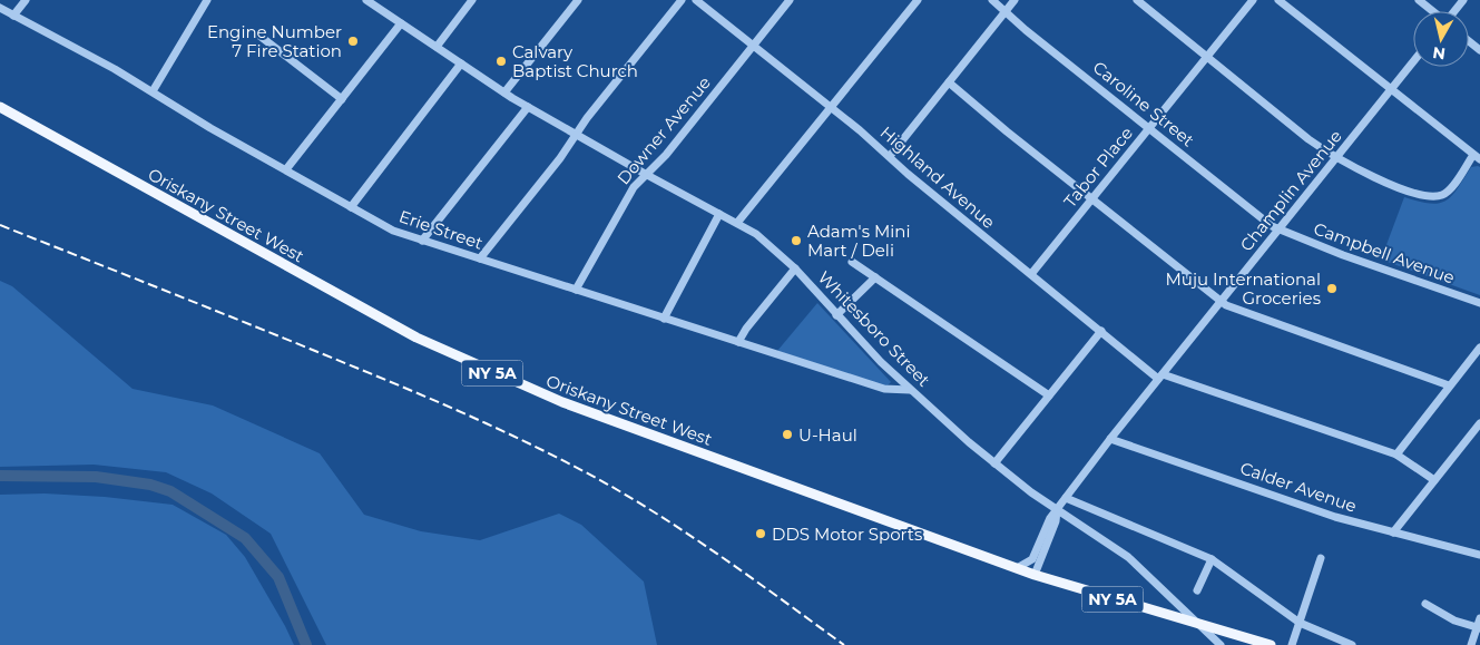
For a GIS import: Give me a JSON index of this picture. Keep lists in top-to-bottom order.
{
  "streets": {
    "main road": ["Oriskany Street West", "NY 5A"],
    "street": [
      "Caroline Street",
      "Downer Avenue",
      "Tabor Place",
      "Highland Avenue",
      "Champlin Avenue",
      "Erie Street",
      "Campbell Avenue",
      "Whitesboro Street",
      "Calder Avenue"
    ]
  },
  "crossings": [
    ["Caroline Street", "Tabor Place"],
    ["Caroline Street", "Champlin Avenue"],
    ["Caroline Street", "Campbell Avenue"],
    ["Downer Avenue", "Highland Avenue"],
    ["Downer Avenue", "Erie Street"],
    ["Downer Avenue", "Whitesboro Street"],
    ["Tabor Place", "Highland Avenue"],
    ["Highland Avenue", "Champlin Avenue"],
    ["Champlin Avenue", "Oriskany Street West"],
    ["Champlin Avenue", "Campbell Avenue"],
    ["Champlin Avenue", "Whitesboro Street"],
    ["Champlin Avenue", "Calder Avenue"],
    ["Oriskany Street West", "Whitesboro Street"],
    ["Oriskany Street West", "NY 5A"],
    ["Erie Street", "Whitesboro Street"],
    ["Whitesboro Street", "NY 5A"]
  ],
  "places": [
    "Engine Number 7 Fire Station",
    "Calvary Baptist Church",
    "Adam's Mini Mart / Deli",
    "Muju International Groceries",
    "U-Haul",
    "DDS Motor Sports"
  ],
  "north": "bottom"
}
